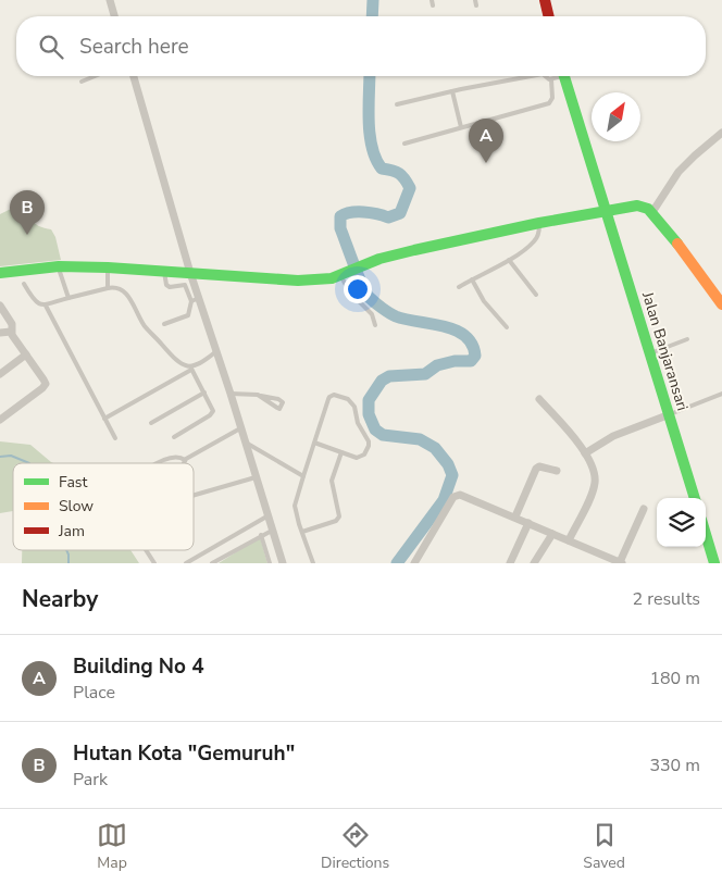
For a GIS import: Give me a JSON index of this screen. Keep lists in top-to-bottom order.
{
  "streets": {
    "street": ["Jalan Banjaransari"]
  },
  "legend": ["Fast", "Slow", "Jam"],
  "north": "top right",
  "page": {
    "search": "Search here",
    "pins": ["A", "B"],
    "heading": ["Nearby", "2 results"],
    "list": [
      {
        "mark": "A",
        "name": "Building No 4",
        "note": "Place",
        "value": "180 m"
      },
      {
        "mark": "B",
        "name": "Hutan Kota \"Gemuruh\"",
        "note": "Park",
        "value": "330 m"
      }
    ],
    "nav": ["Map", "Directions", "Saved"]
  }
}
